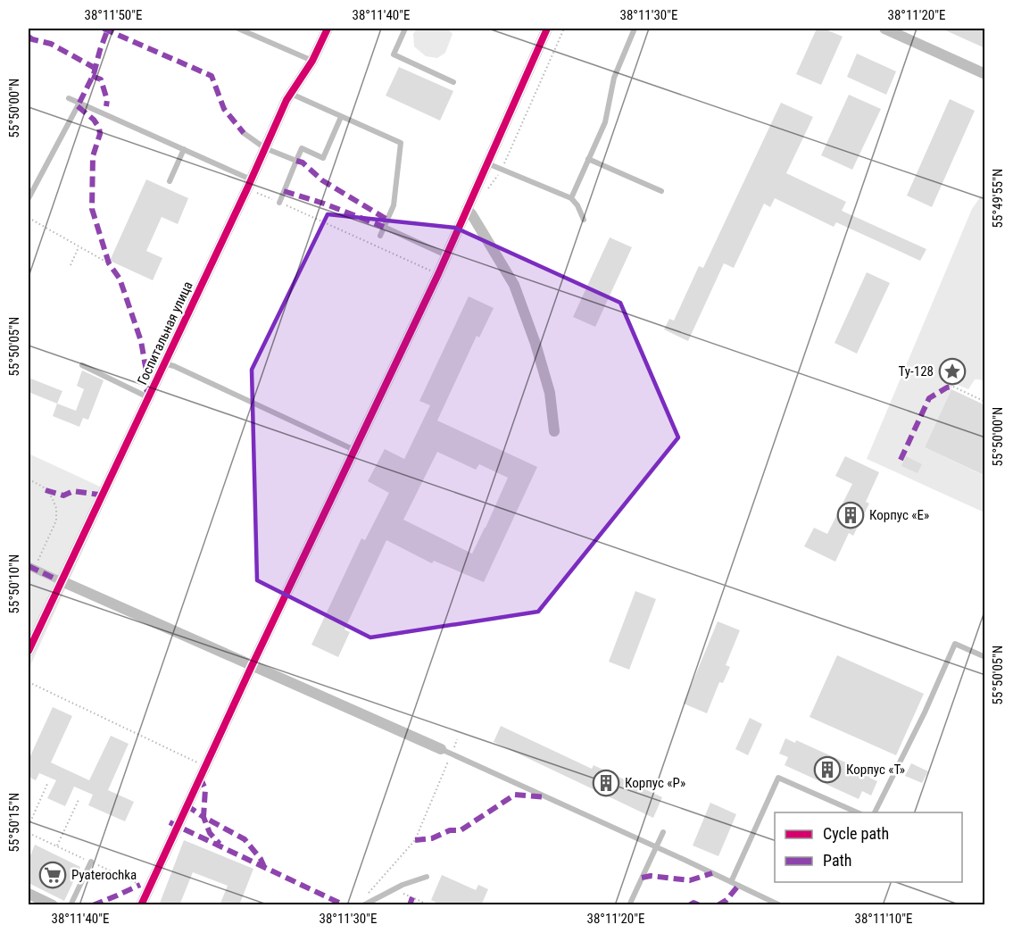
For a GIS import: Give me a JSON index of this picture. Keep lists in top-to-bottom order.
{
  "streets": {
    "street": ["Госпитальная улица"]
  },
  "places": {
    "place": ["Ту-128"],
    "building": ["Корпус «Е»", "Корпус «Т»", "Корпус «Р»"],
    "supermarket": ["Pyaterochka"]
  },
  "legend": ["Cycle path", "Path"],
  "coordinates": [
    "38°11'50\"E",
    "38°11'40\"E",
    "38°11'30\"E",
    "38°11'20\"E",
    "55°50'00\"N",
    "55°49'55\"N",
    "55°50'05\"N",
    "55°50'10\"N",
    "55°50'15\"N",
    "38°11'10\"E"
  ]
}
